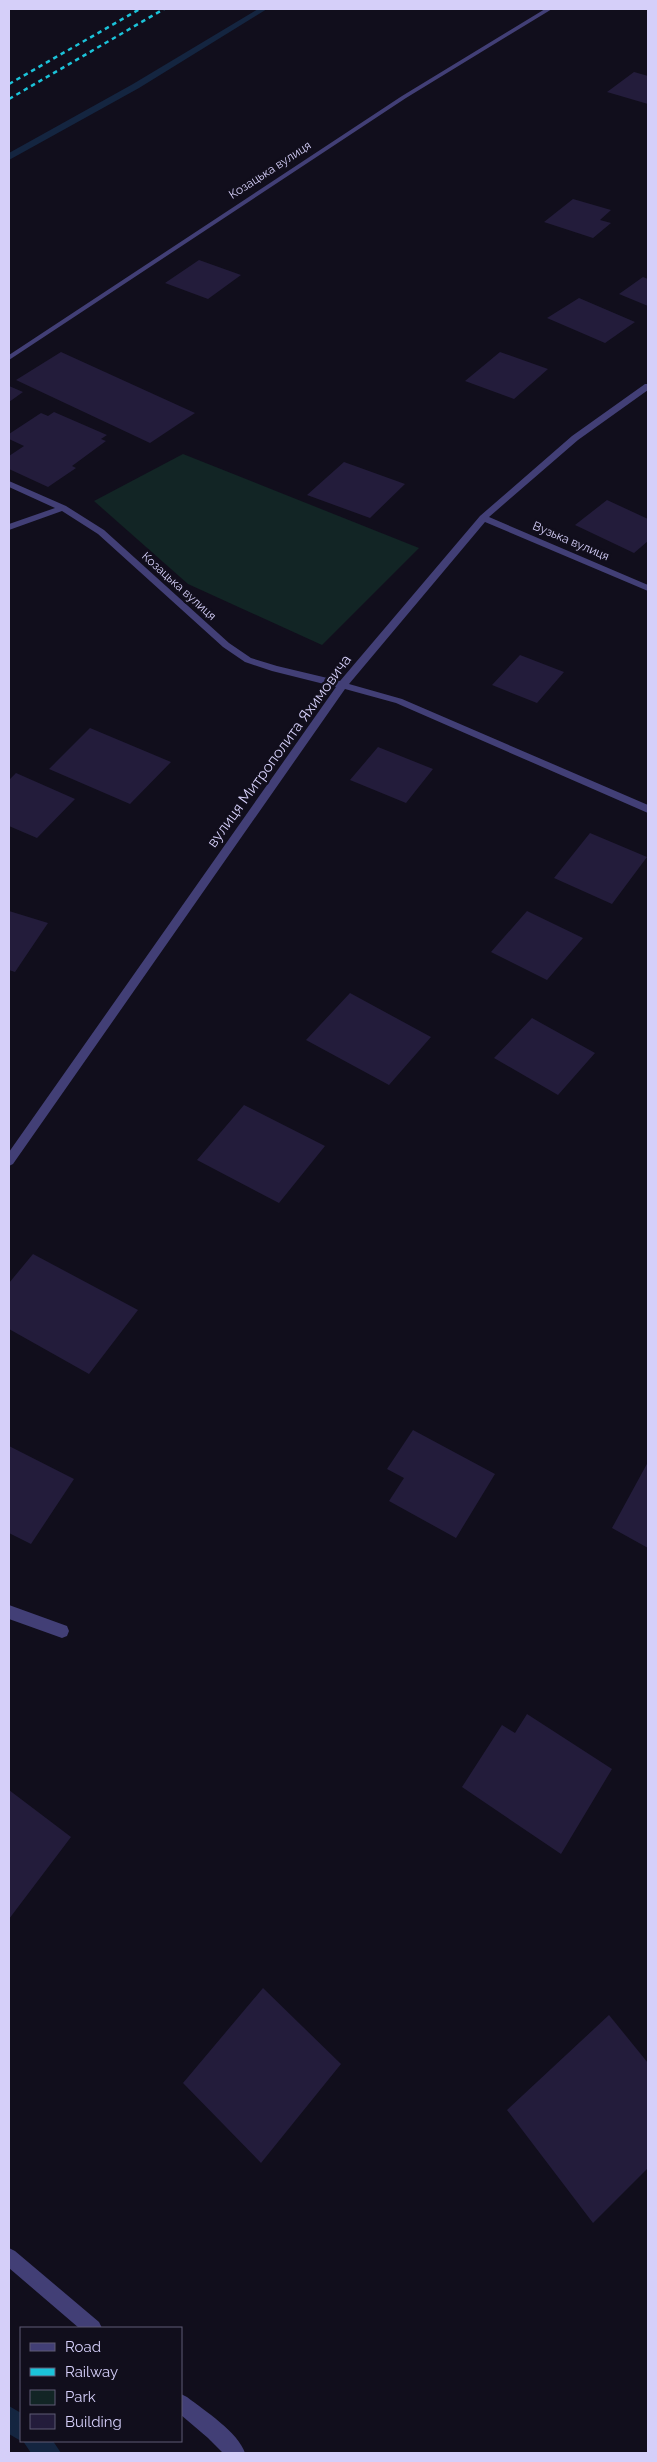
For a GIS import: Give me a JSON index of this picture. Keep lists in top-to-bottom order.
{
  "streets": {
    "street": ["Козацька вулиця", "Вузька вулиця", "вулиця Митрополита Яхимовича"]
  },
  "crossings": [
    ["Козацька вулиця", "вулиця Митрополита Яхимовича"],
    ["Вузька вулиця", "вулиця Митрополита Яхимовича"]
  ],
  "legend": [
    "Road",
    "Railway",
    "Park",
    "Building"
  ]
}
